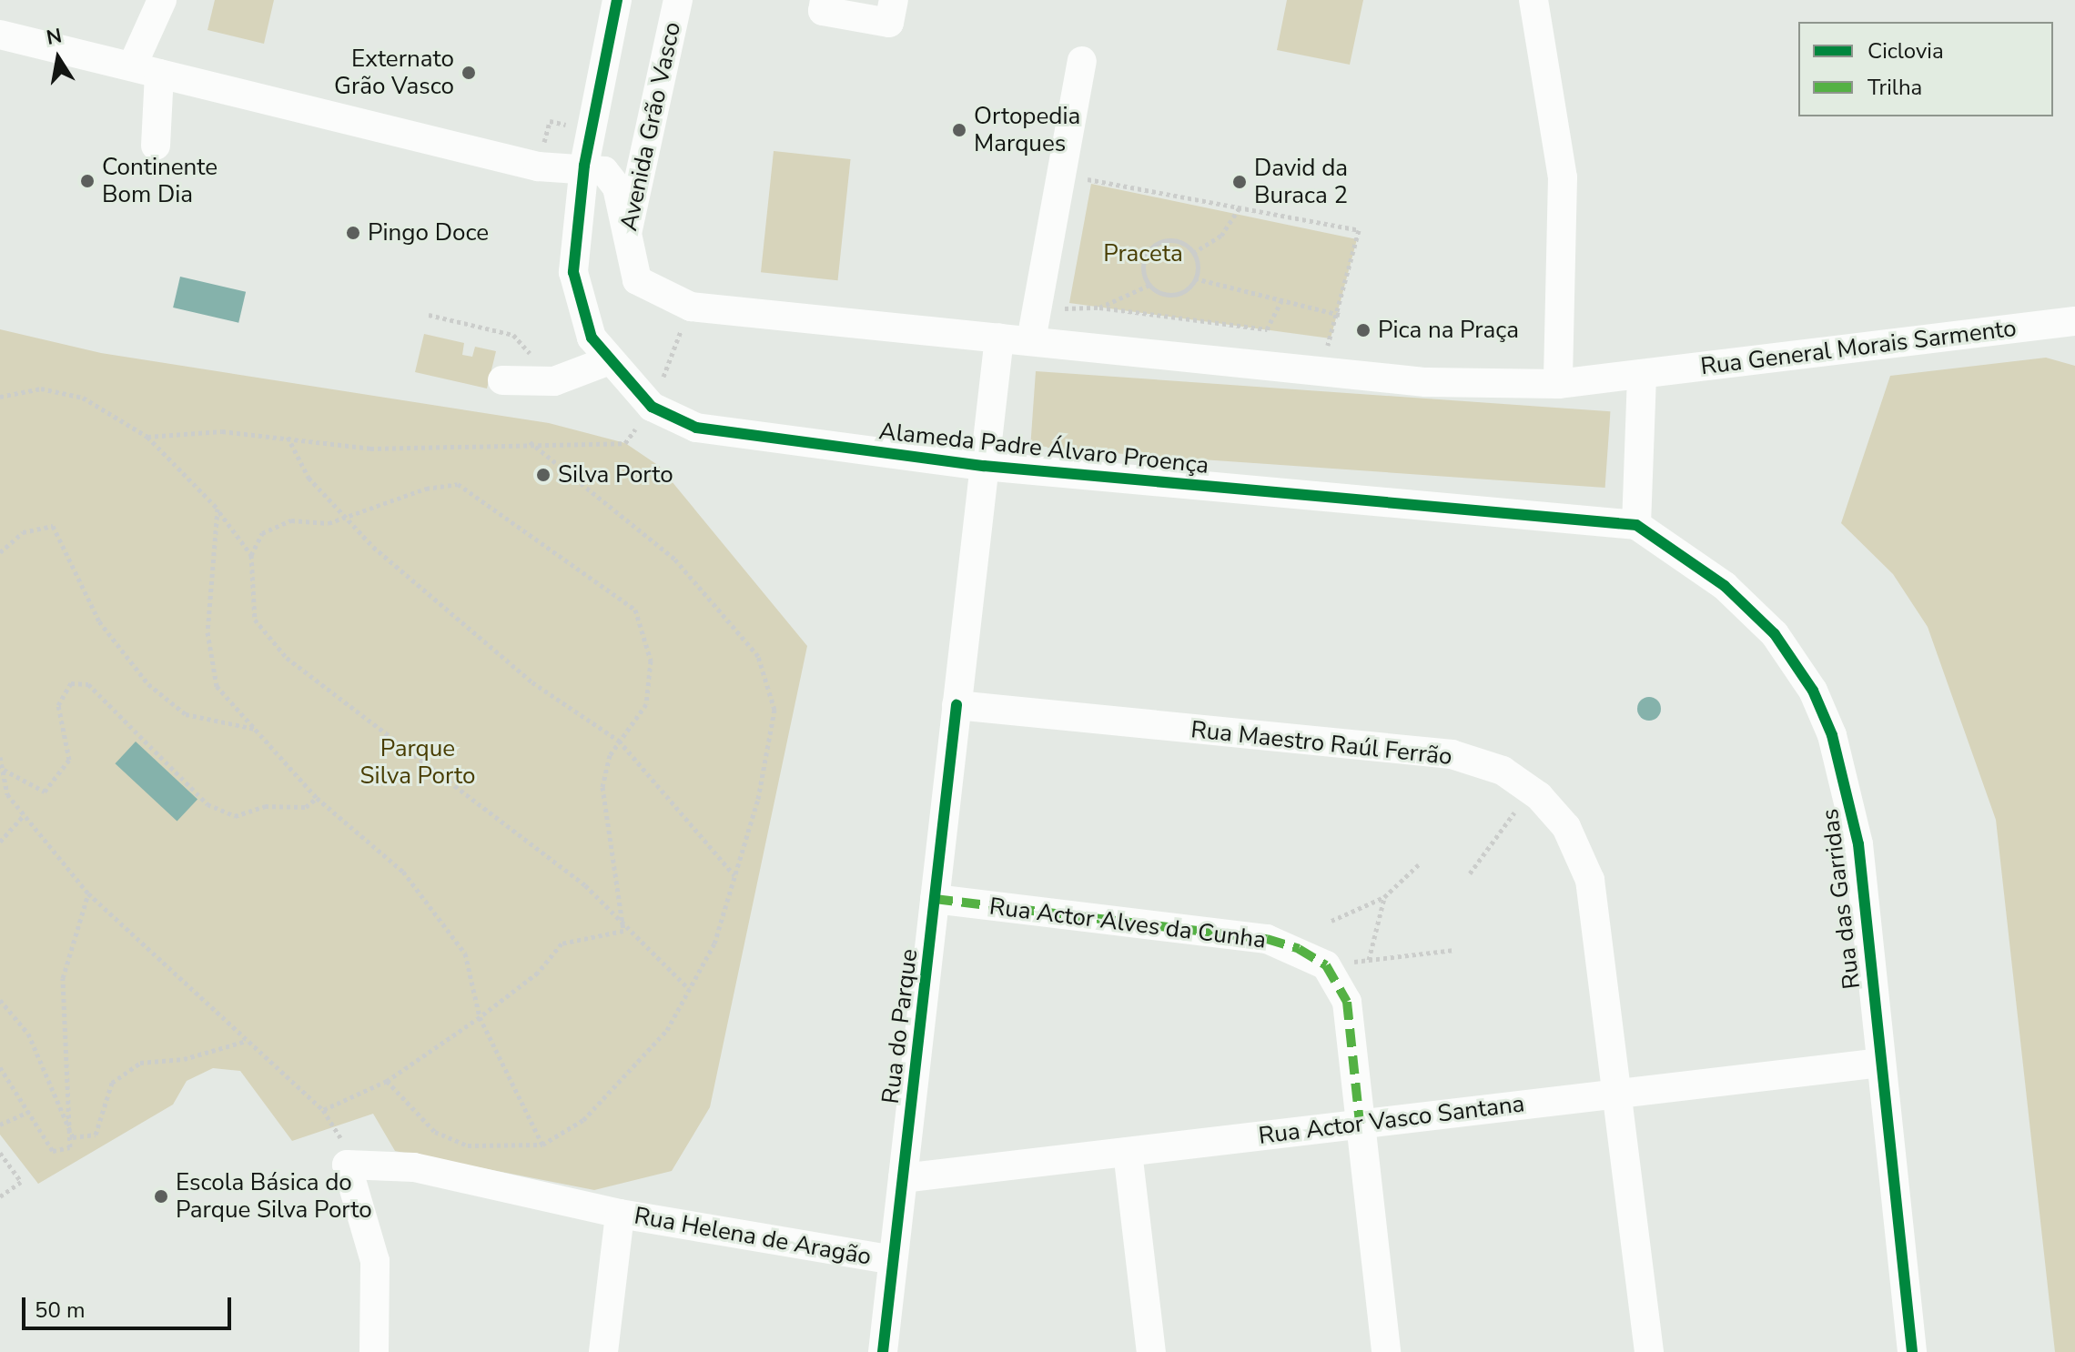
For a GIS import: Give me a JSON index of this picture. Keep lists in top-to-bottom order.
{
  "streets": {
    "street": [
      "Avenida Grão Vasco",
      "Rua General Morais Sarmento",
      "Alameda Padre Álvaro Proença",
      "Rua Maestro Raúl Ferrão",
      "Rua das Garridas",
      "Rua Actor Alves da Cunha",
      "Rua do Parque",
      "Rua Actor Vasco Santana",
      "Rua Helena de Aragão"
    ]
  },
  "crossings": [
    ["Avenida Grão Vasco", "Alameda Padre Álvaro Proença"],
    ["Alameda Padre Álvaro Proença", "Rua das Garridas"],
    ["Alameda Padre Álvaro Proença", "Rua do Parque"],
    ["Rua Maestro Raúl Ferrão", "Rua do Parque"],
    ["Rua Maestro Raúl Ferrão", "Rua Actor Vasco Santana"],
    ["Rua das Garridas", "Rua Actor Vasco Santana"],
    ["Rua Actor Alves da Cunha", "Rua do Parque"],
    ["Rua do Parque", "Rua Actor Vasco Santana"],
    ["Rua do Parque", "Rua Helena de Aragão"]
  ],
  "parks": ["Praceta", "Parque Silva Porto"],
  "places": [
    "Externato Grão Vasco",
    "Ortopedia Marques",
    "Continente Bom Dia",
    "David da Buraca 2",
    "Pingo Doce",
    "Pica na Praça",
    "Silva Porto",
    "Escola Básica do Parque Silva Porto"
  ],
  "legend": ["Ciclovia", "Trilha"],
  "scale_bar": "50 m",
  "north": "top"
}
